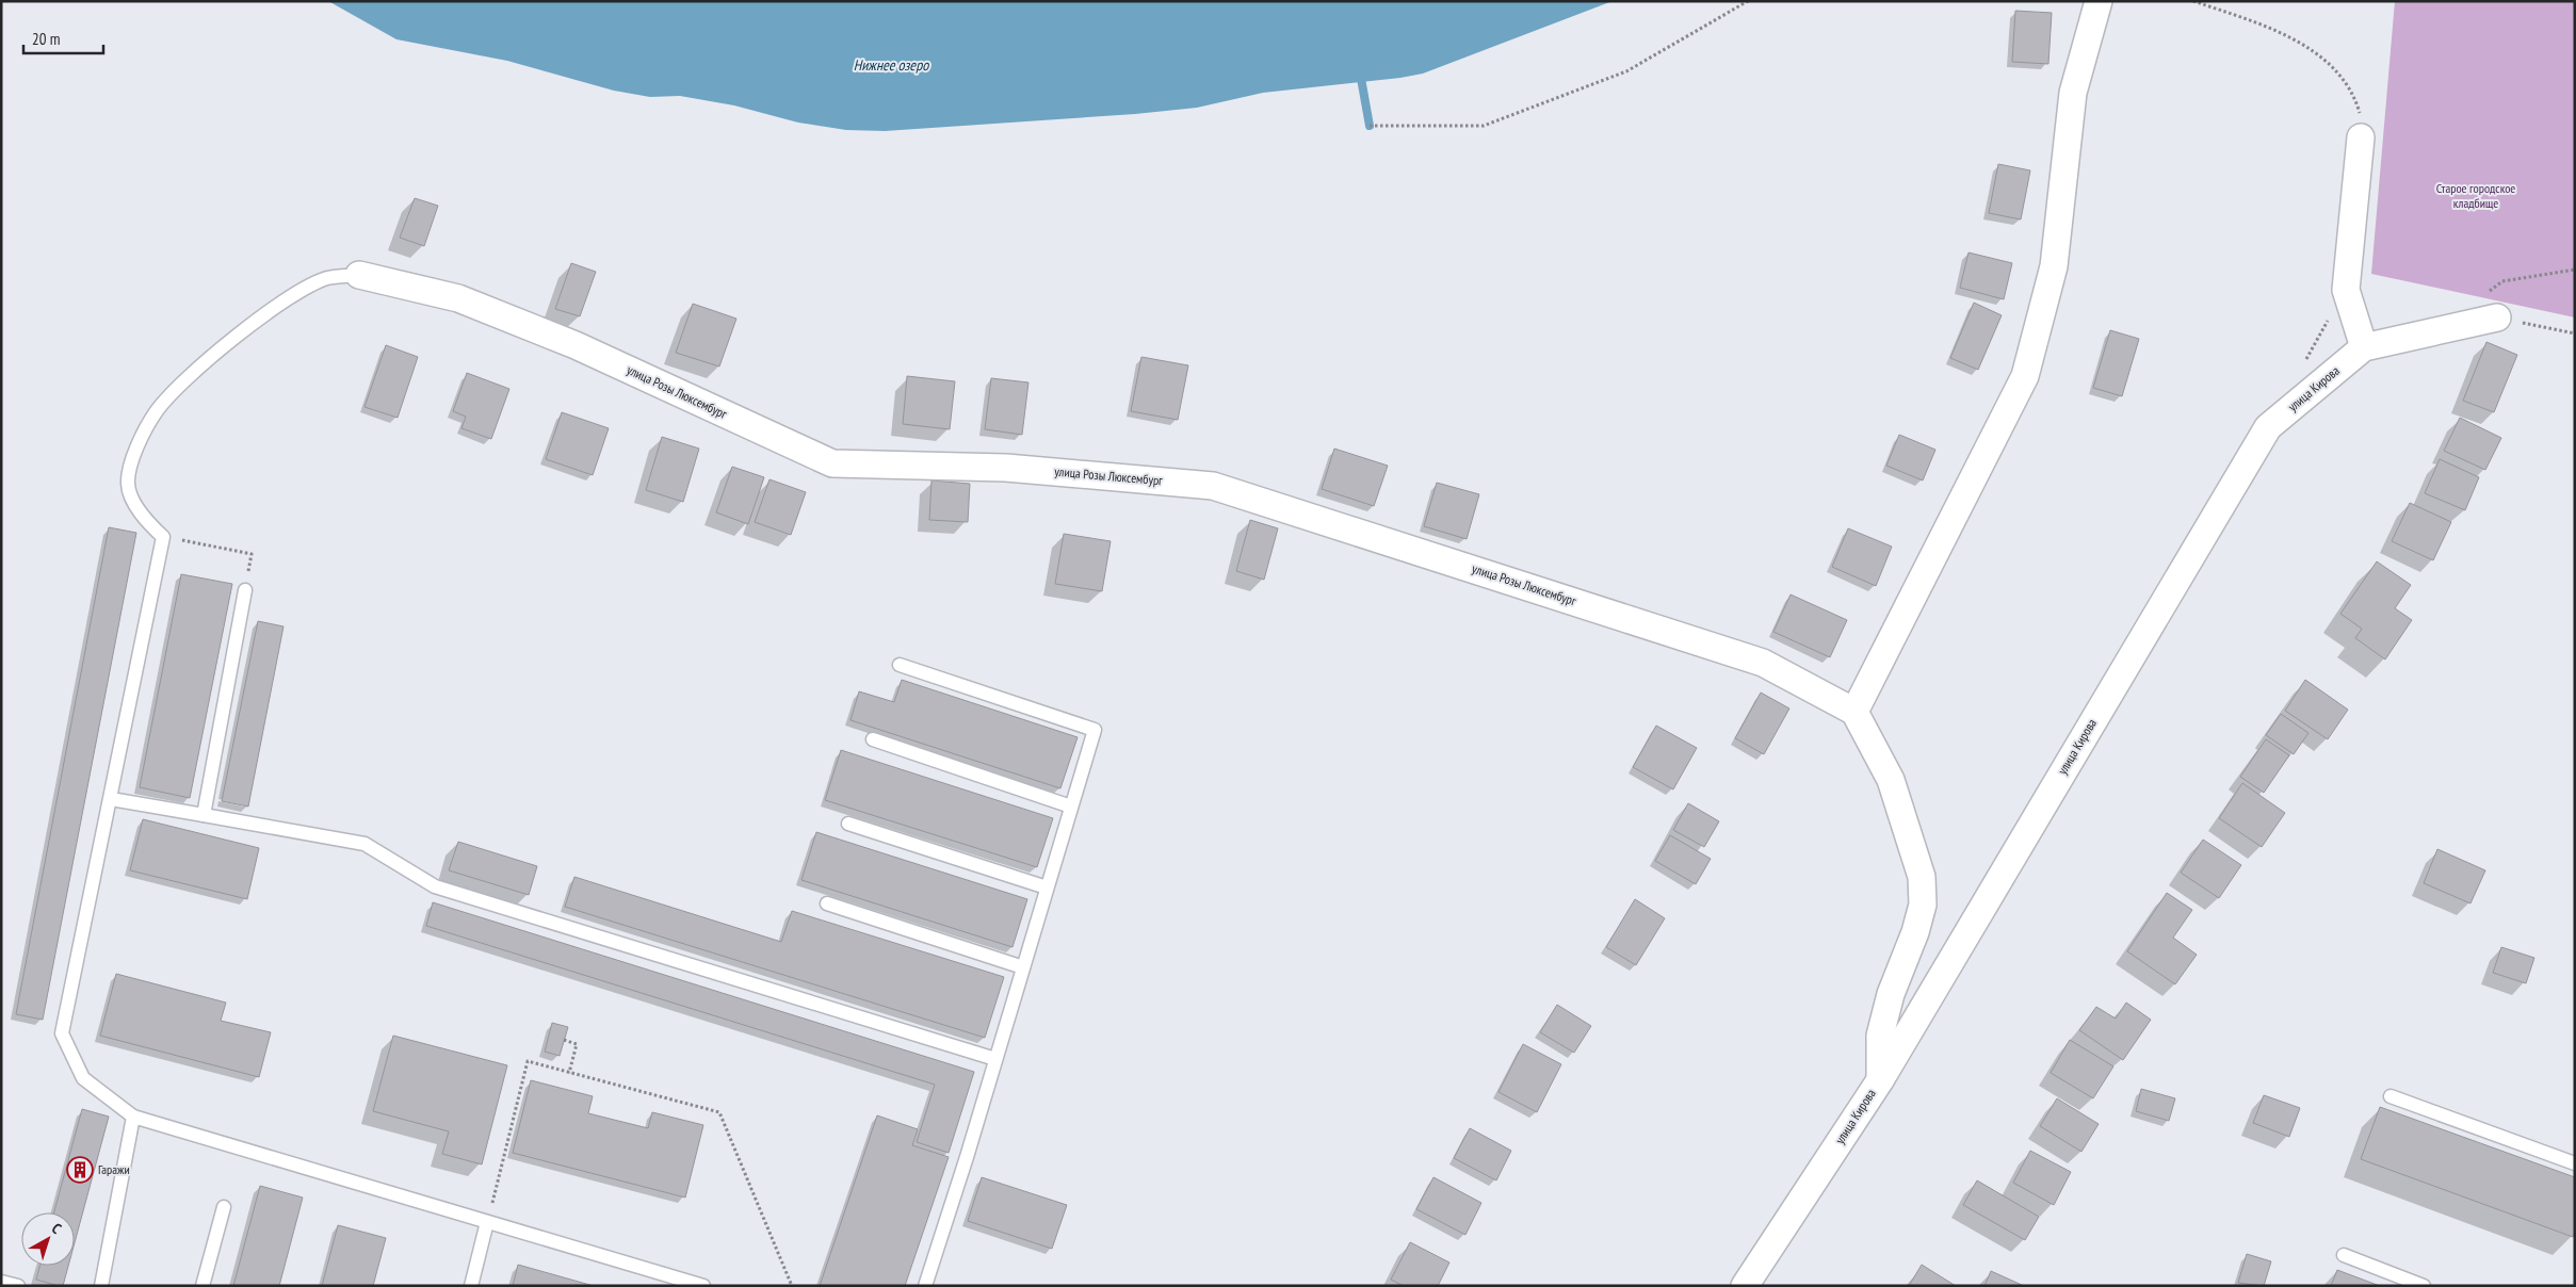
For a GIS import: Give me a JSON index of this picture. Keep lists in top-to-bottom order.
{
  "streets": {
    "street": ["улица Кирова", "улица Розы Люксембург"]
  },
  "water": ["Нижнее озеро"],
  "parks": ["Старое городское кладбище"],
  "places": {
    "building": ["Гаражи"]
  },
  "scale_bar": "20 m",
  "north": "top right"
}
